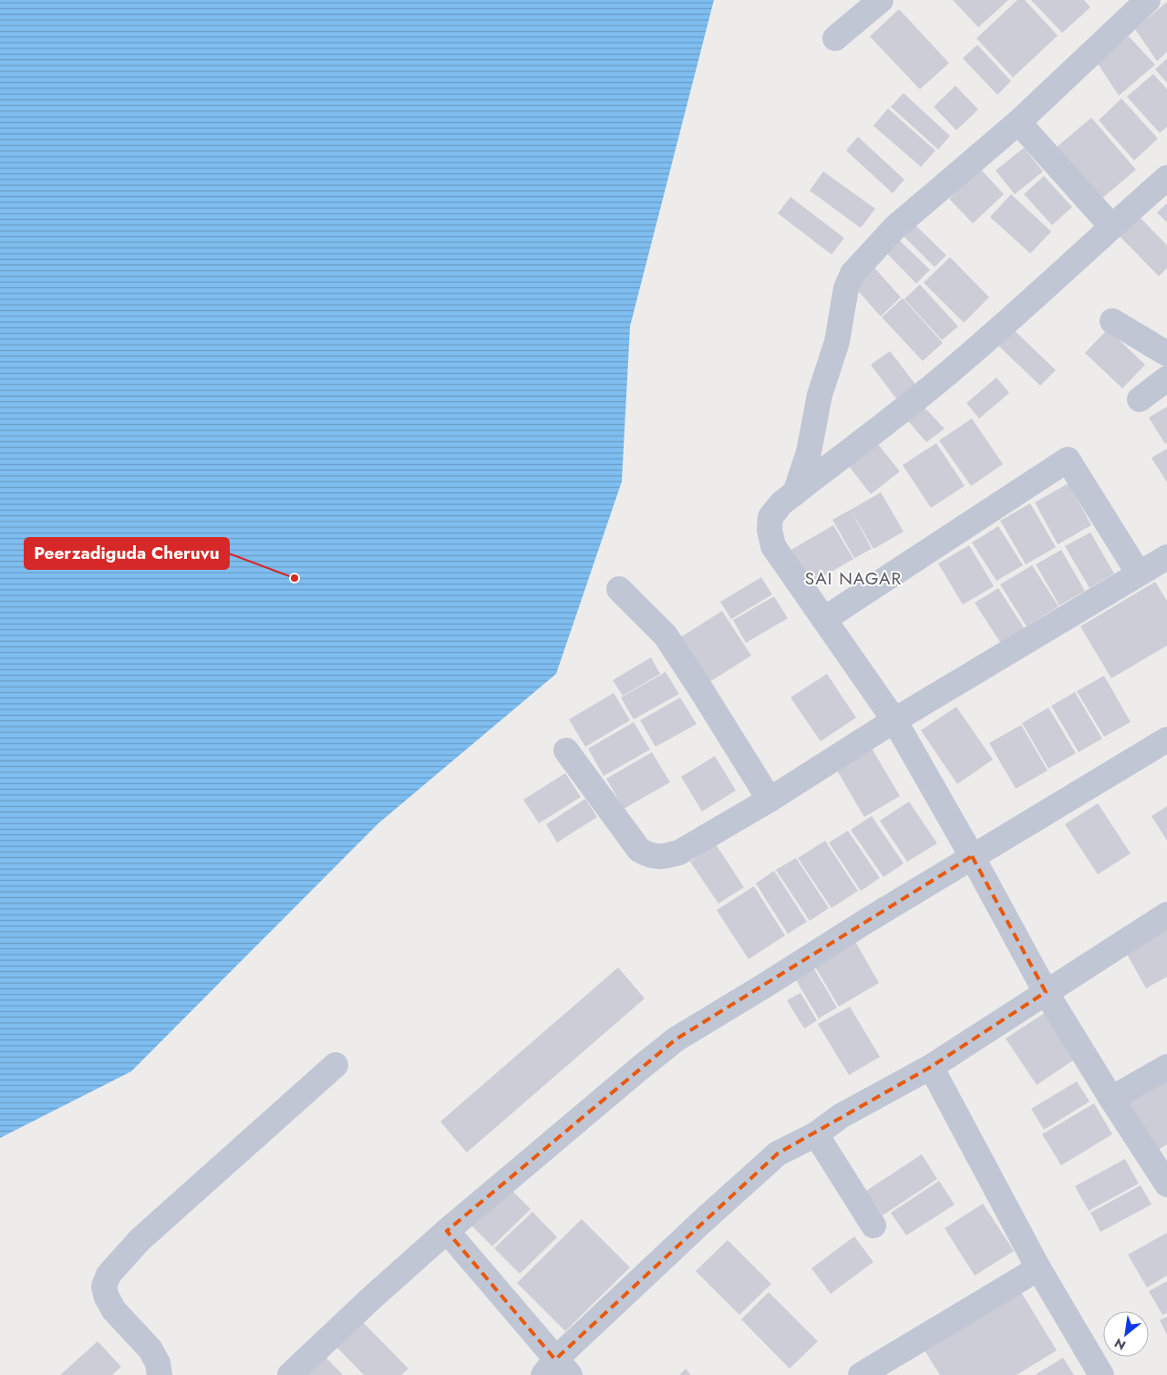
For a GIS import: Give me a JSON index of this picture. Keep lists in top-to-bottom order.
{
  "districts": ["SAI NAGAR"],
  "places": ["Peerzadiguda Cheruvu"],
  "north": "bottom left"
}
